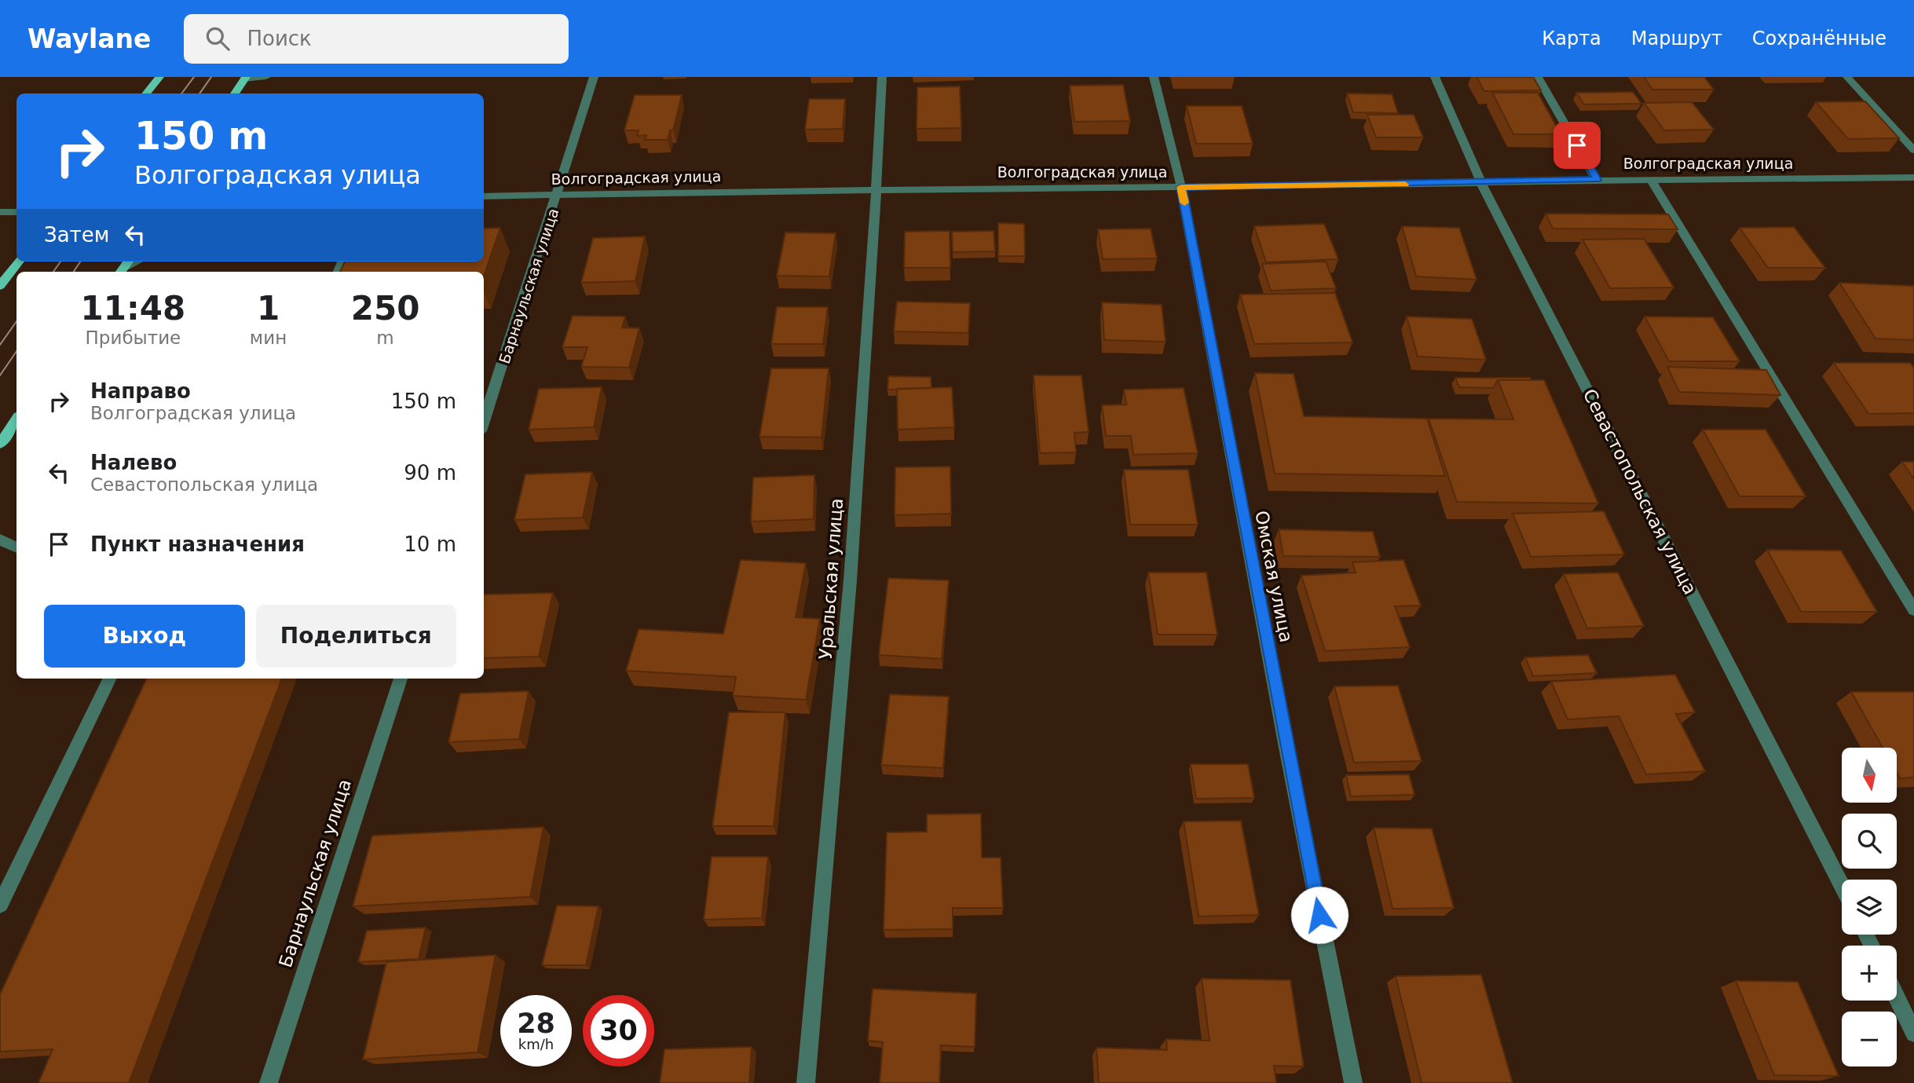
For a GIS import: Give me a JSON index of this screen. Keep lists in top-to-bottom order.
{
  "streets": {
    "street": [
      "Волгоградская улица",
      "Барнаульская улица",
      "Севастопольская улица",
      "Омская улица",
      "Уральская улица"
    ]
  },
  "crossings": [
    ["Волгоградская улица", "Барнаульская улица"],
    ["Волгоградская улица", "Севастопольская улица"],
    ["Волгоградская улица", "Омская улица"],
    ["Волгоградская улица", "Уральская улица"]
  ],
  "north": "bottom",
  "page": {
    "header": "Waylane",
    "search": "Поиск",
    "nav": ["Карта", "Маршрут", "Сохранённые"],
    "turn": ["150 m", "Волгоградская улица"],
    "then": "Затем",
    "eta": [
      "11:48",
      "Прибытие",
      "1",
      "мин",
      "250",
      "m"
    ],
    "list": [
      {
        "name": "Направо",
        "note": "Волгоградская улица",
        "value": "150 m"
      },
      {
        "name": "Налево",
        "note": "Севастопольская улица",
        "value": "90 m"
      },
      {
        "name": "Пункт назначения",
        "value": "10 m"
      }
    ],
    "buttons": ["Выход", "Поделиться"],
    "map_buttons": ["+", "−"],
    "speed": "28 km/h",
    "limit": "30"
  }
}
